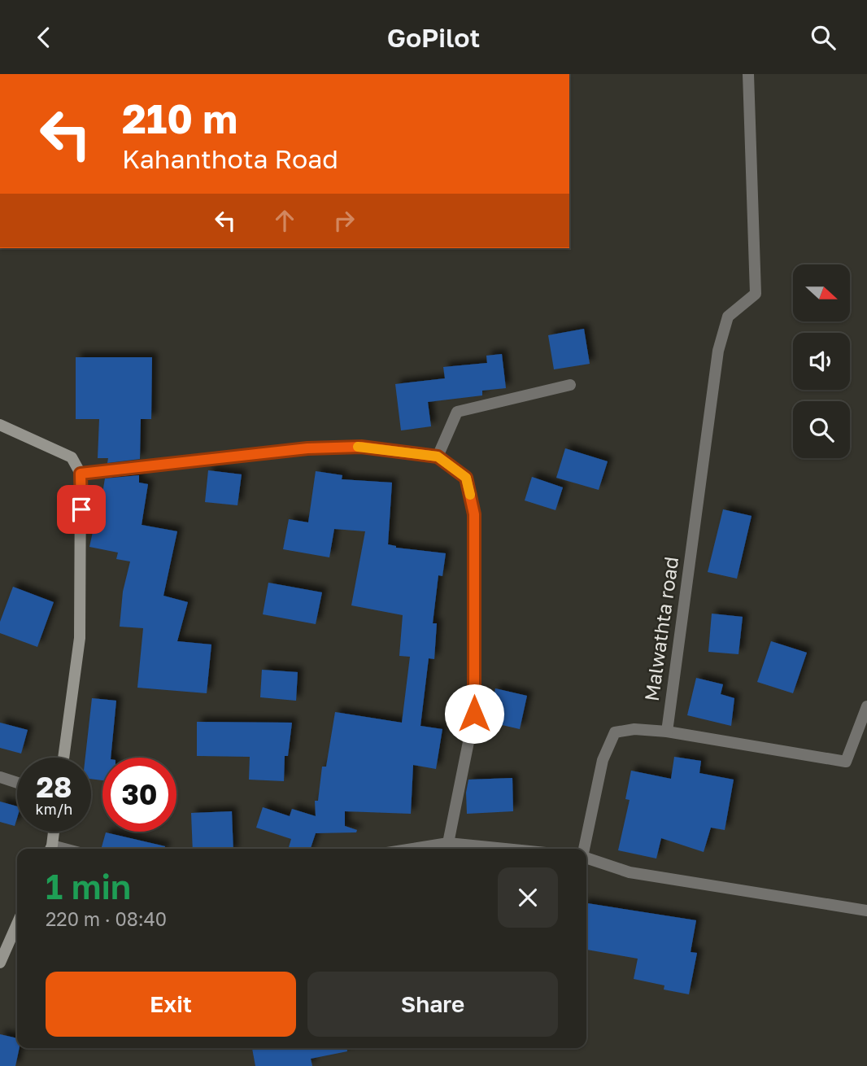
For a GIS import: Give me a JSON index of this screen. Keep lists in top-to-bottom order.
{
  "streets": {
    "street": ["Malwathta road"]
  },
  "north": "right",
  "page": {
    "header": "GoPilot",
    "turn": ["210 m", "Kahanthota Road"],
    "speed": "28 km/h",
    "limit": "30",
    "heading": ["1 min", "220 m · 08:40"],
    "buttons": ["Exit", "Share"]
  }
}
